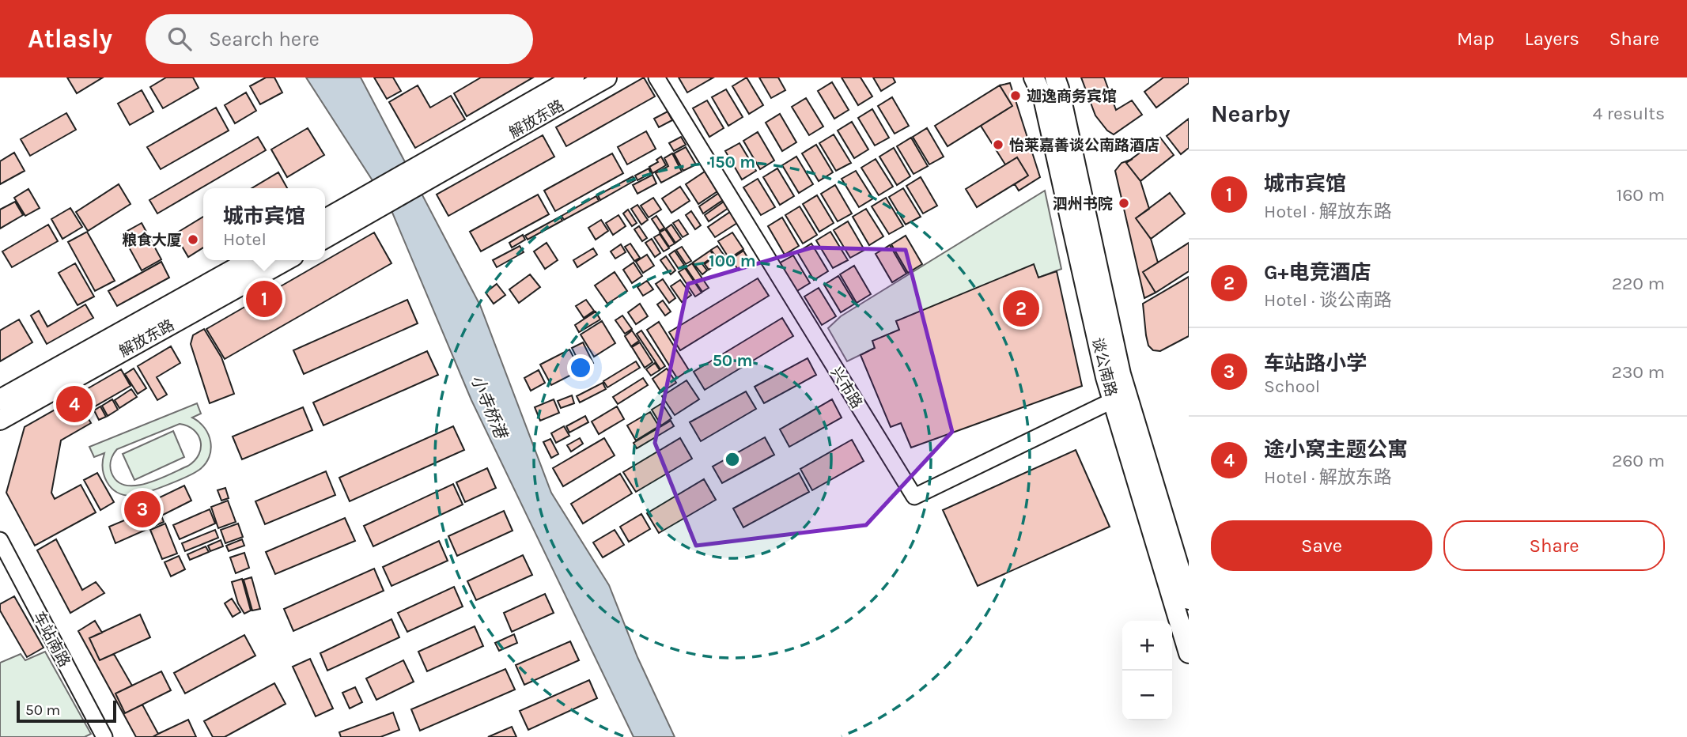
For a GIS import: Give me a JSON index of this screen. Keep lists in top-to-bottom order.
{
  "streets": {
    "main road": ["解放东路", "谈公南路"],
    "street": ["兴市路", "车站南路"]
  },
  "crossings": [
    ["谈公南路", "兴市路"]
  ],
  "water": ["小寺桥港"],
  "places": [
    "迦逸商务宾馆",
    "怡莱嘉善谈公南路酒店",
    "泗州书院",
    "粮食大厦"
  ],
  "scale_bar": "50 m",
  "page": {
    "header": "Atlasly",
    "search": "Search here",
    "nav": ["Map", "Layers", "Share"],
    "heading": ["Nearby", "4 results"],
    "list": [
      {
        "mark": "1",
        "name": "城市宾馆",
        "note": "Hotel · 解放东路",
        "value": "160 m"
      },
      {
        "mark": "2",
        "name": "G+电竞酒店",
        "note": "Hotel · 谈公南路",
        "value": "220 m"
      },
      {
        "mark": "3",
        "name": "车站路小学",
        "note": "School",
        "value": "230 m"
      },
      {
        "mark": "4",
        "name": "途小窝主题公寓",
        "note": "Hotel · 解放东路",
        "value": "260 m"
      }
    ],
    "popup": ["城市宾馆", "Hotel"],
    "pins": [
      "1",
      "2",
      "4",
      "3"
    ],
    "buttons": ["Save", "Share"],
    "map_buttons": ["+", "−"],
    "scale": "50 m"
  },
  "rings": ["150 m", "100 m", "50 m"]
}
